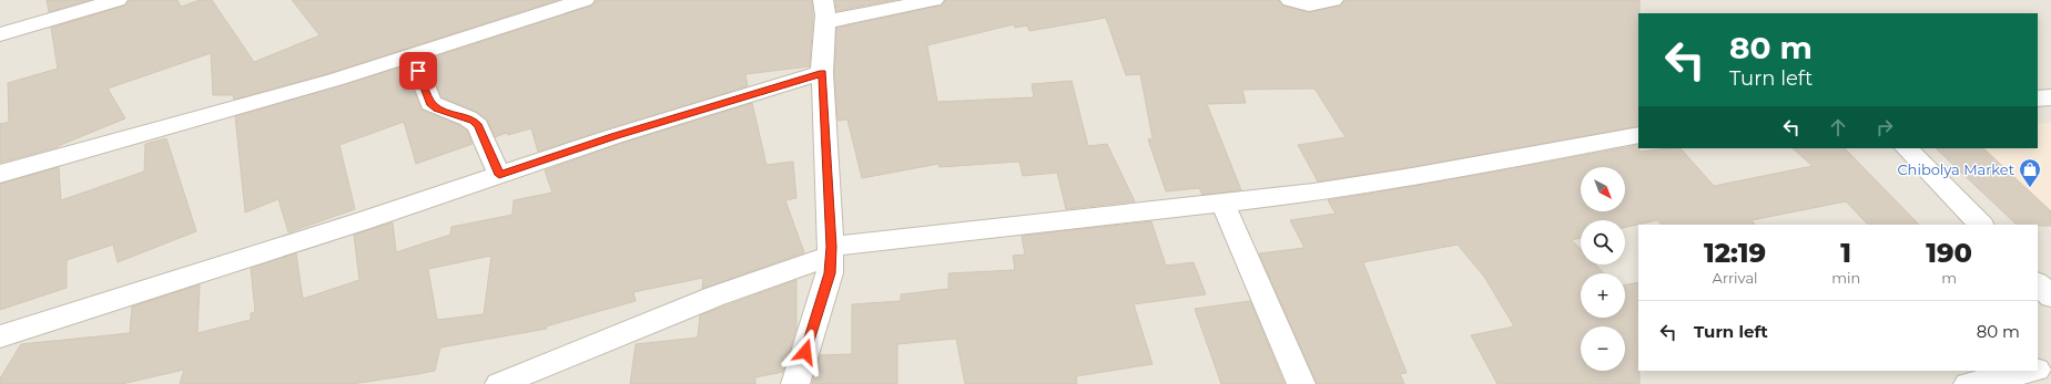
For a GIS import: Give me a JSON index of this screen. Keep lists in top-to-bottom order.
{
  "places": {
    "shop": ["Chibolya Market"]
  },
  "north": "bottom right",
  "page": {
    "turn": ["80 m", "Turn left"],
    "map_buttons": ["+", "−"],
    "eta": [
      "12:19",
      "Arrival",
      "1",
      "min",
      "190",
      "m"
    ],
    "list": [
      {
        "name": "Turn left",
        "value": "80 m"
      }
    ]
  }
}
